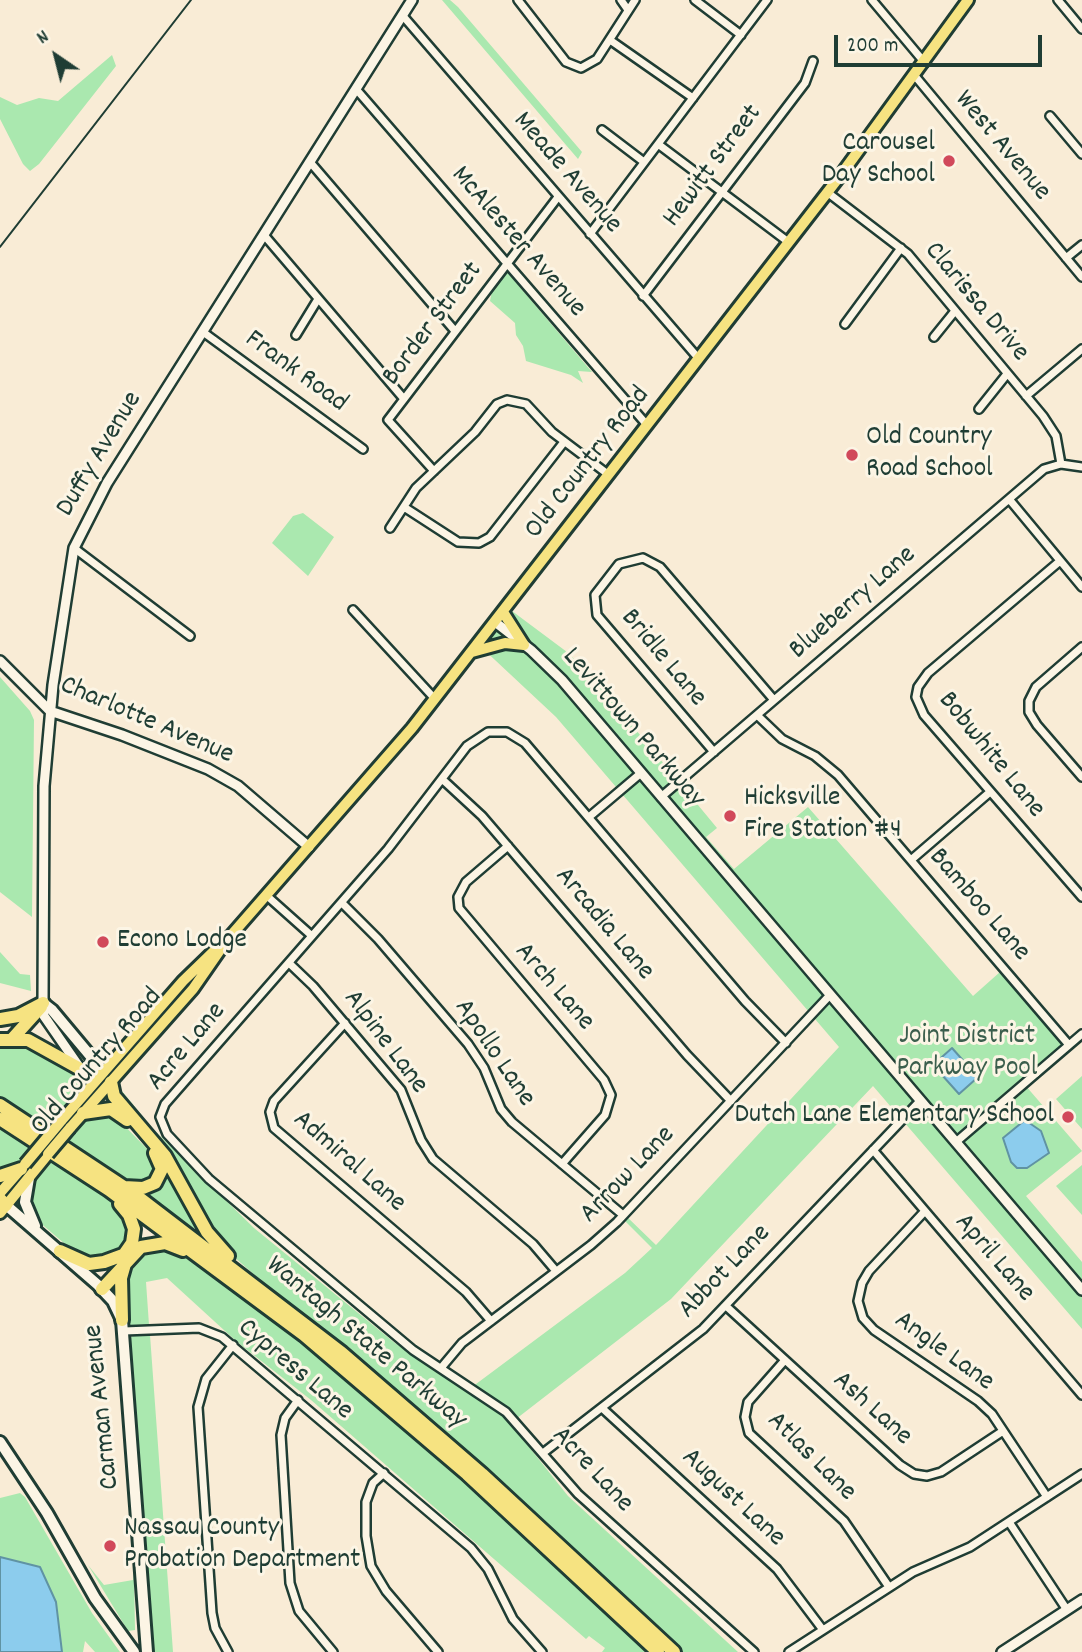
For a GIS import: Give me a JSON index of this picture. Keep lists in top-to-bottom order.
{
  "streets": {
    "highway": ["Wantagh State Parkway"],
    "main road": ["Duffy Avenue", "Old Country Road", "Carman Avenue"],
    "street": [
      "West Avenue",
      "Hewitt Street",
      "Meade Avenue",
      "McAlester Avenue",
      "Clarissa Drive",
      "Border Street",
      "Frank Road",
      "Blueberry Lane",
      "Bridle Lane",
      "Charlotte Avenue",
      "Levittown Parkway",
      "Bobwhite Lane",
      "Bamboo Lane",
      "Arcadia Lane",
      "Arch Lane",
      "Alpine Lane",
      "Acre Lane",
      "Apollo Lane",
      "Admiral Lane",
      "Arrow Lane",
      "April Lane",
      "Abbot Lane",
      "Angle Lane",
      "Cypress Lane",
      "Ash Lane",
      "Atlas Lane",
      "August Lane"
    ]
  },
  "crossings": [
    ["West Avenue", "Old Country Road"],
    ["Hewitt Street", "Meade Avenue"],
    ["Meade Avenue", "Border Street"],
    ["Meade Avenue", "Duffy Avenue"],
    ["Meade Avenue", "Old Country Road"],
    ["McAlester Avenue", "Border Street"],
    ["McAlester Avenue", "Duffy Avenue"],
    ["McAlester Avenue", "Old Country Road"],
    ["Clarissa Drive", "Old Country Road"],
    ["Clarissa Drive", "Blueberry Lane"],
    ["Frank Road", "Duffy Avenue"],
    ["Duffy Avenue", "Old Country Road"],
    ["Duffy Avenue", "Charlotte Avenue"],
    ["Old Country Road", "Charlotte Avenue"],
    ["Old Country Road", "Levittown Parkway"],
    ["Old Country Road", "Carman Avenue"],
    ["Blueberry Lane", "Bridle Lane"],
    ["Blueberry Lane", "Levittown Parkway"],
    ["Blueberry Lane", "Bamboo Lane"],
    ["Levittown Parkway", "Arrow Lane"],
    ["Levittown Parkway", "Abbot Lane"],
    ["Arcadia Lane", "Arch Lane"],
    ["Arcadia Lane", "Acre Lane"],
    ["Arcadia Lane", "Arrow Lane"],
    ["Arch Lane", "Apollo Lane"],
    ["Alpine Lane", "Acre Lane"],
    ["Alpine Lane", "Admiral Lane"],
    ["Alpine Lane", "Arrow Lane"],
    ["Acre Lane", "Apollo Lane"],
    ["Acre Lane", "Arrow Lane"],
    ["Acre Lane", "Abbot Lane"],
    ["Apollo Lane", "Arrow Lane"],
    ["Admiral Lane", "Arrow Lane"],
    ["April Lane", "Abbot Lane"],
    ["April Lane", "Angle Lane"],
    ["Abbot Lane", "Ash Lane"],
    ["Abbot Lane", "August Lane"],
    ["Angle Lane", "Ash Lane"],
    ["Cypress Lane", "Carman Avenue"],
    ["Ash Lane", "Atlas Lane"]
  ],
  "parks": ["Joint District Parkway Pool"],
  "places": [
    "Carousel Day School",
    "Old Country Road School",
    "Hicksville Fire Station #4",
    "Econo Lodge",
    "Dutch Lane Elementary School",
    "Nassau County Probation Department"
  ],
  "scale_bar": "200 m",
  "north": "top left"
}
